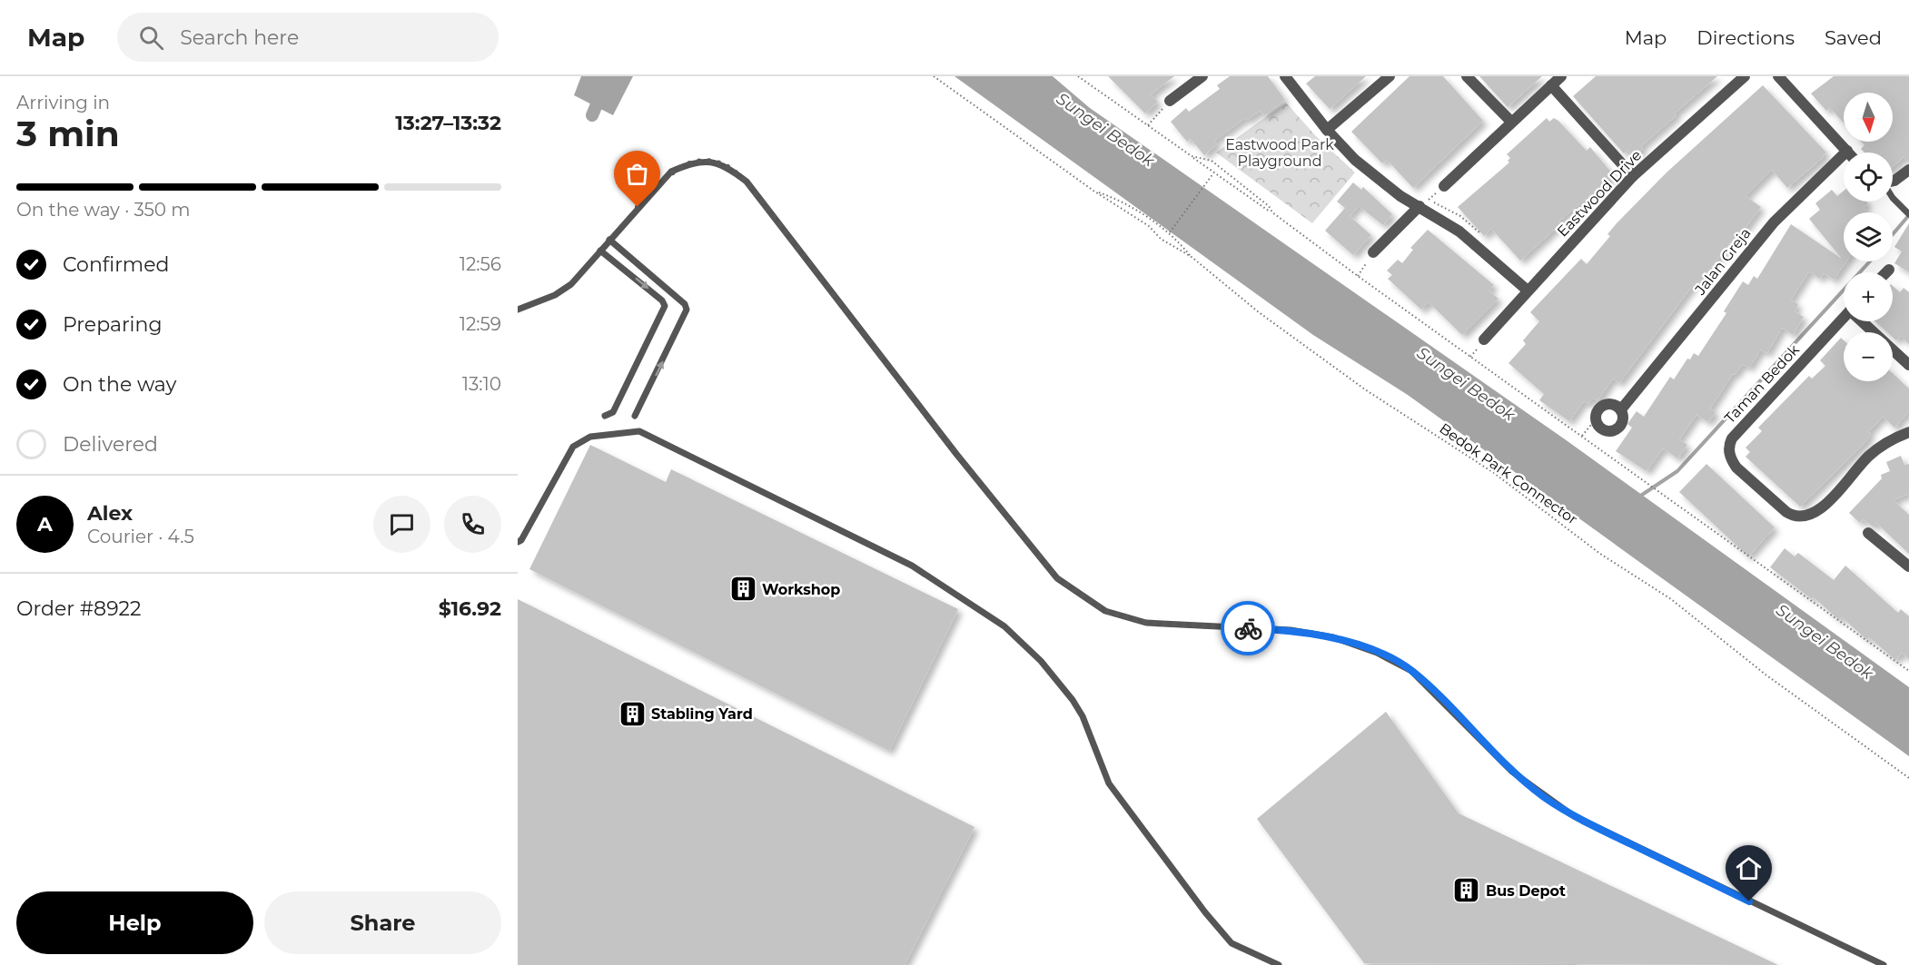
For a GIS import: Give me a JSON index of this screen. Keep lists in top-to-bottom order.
{
  "streets": {
    "street": ["Eastwood Drive", "Jalan Greja", "Taman Bedok"],
    "path": ["Bedok Park Connector"]
  },
  "water": ["Sungei Bedok"],
  "parks": ["Eastwood Park Playground"],
  "places": {
    "building": ["Workshop", "Stabling Yard", "Bus Depot"]
  },
  "north": "bottom",
  "page": {
    "header": "Map",
    "search": "Search here",
    "nav": ["Map", "Directions", "Saved"],
    "heading": ["3 min", "Arriving in", "13:27–13:32"],
    "panel": [
      "Alex",
      "Courier · 4.5",
      "Order #8922",
      "$16.92"
    ],
    "map_buttons": ["+", "−"],
    "bar": "On the way · 350 m",
    "list": [
      ["Confirmed", "12:56"],
      ["Preparing", "12:59"],
      ["On the way", "13:10"],
      "Delivered"
    ],
    "round": "A",
    "buttons": ["Help", "Share"]
  }
}
